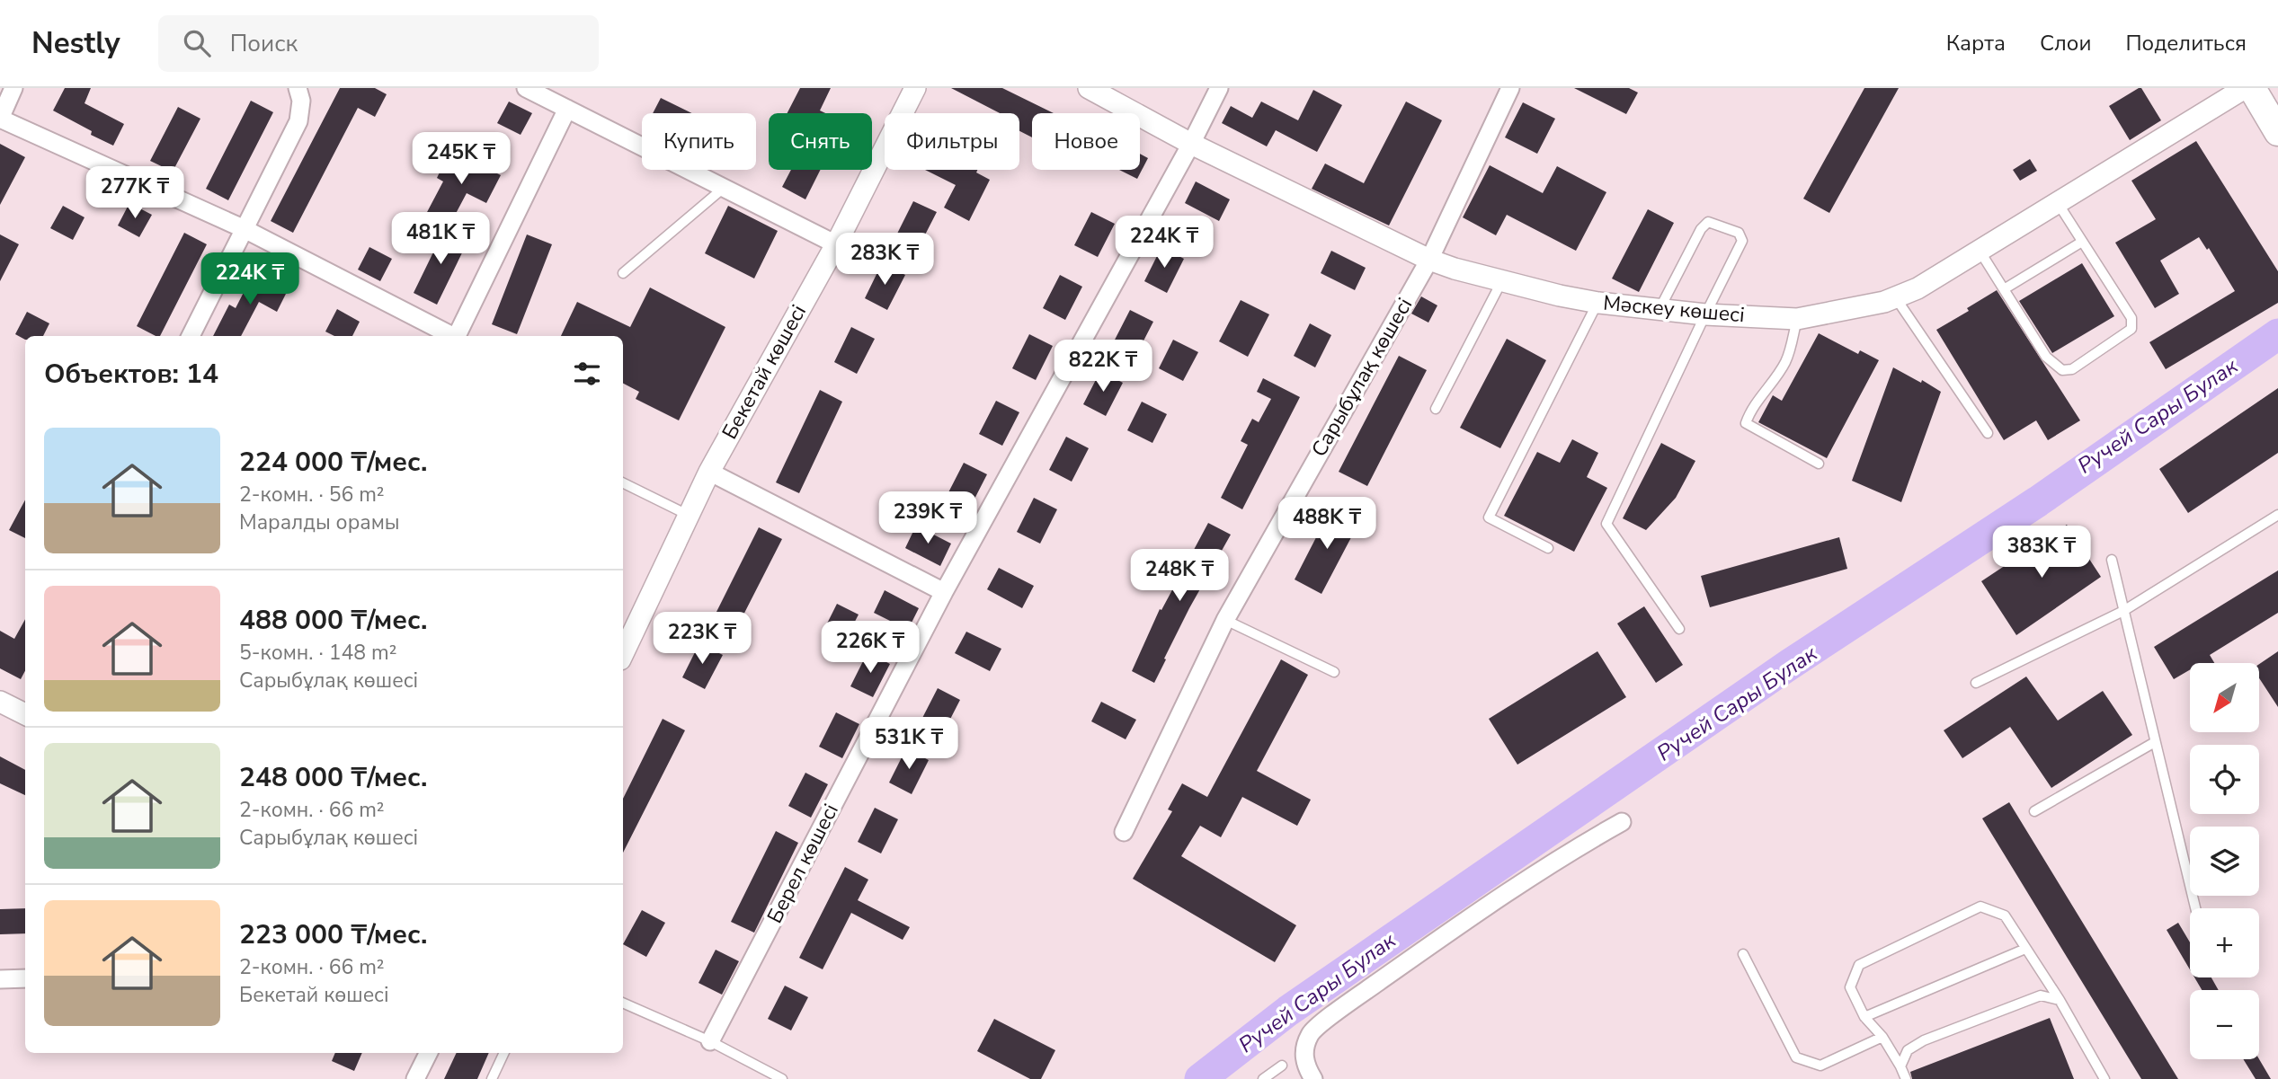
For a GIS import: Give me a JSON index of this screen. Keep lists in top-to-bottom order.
{
  "streets": {
    "street": [
      "Мәскеу көшесі",
      "Бекетай көшесі",
      "Сарыбұлақ көшесі",
      "Берел көшесі"
    ]
  },
  "crossings": [
    ["Мәскеу көшесі", "Сарыбұлақ көшесі"],
    ["Мәскеу көшесі", "Берел көшесі"]
  ],
  "water": ["Ручей Сары Булак"],
  "north": "bottom left",
  "page": {
    "header": "Nestly",
    "search": "Поиск",
    "nav": ["Карта", "Слои", "Поделиться"],
    "chip": [
      "Купить",
      "Снять",
      "Фильтры",
      "Новое"
    ],
    "price": [
      "245K ₸",
      "277K ₸",
      "481K ₸",
      "224K ₸",
      "283K ₸",
      "224K ₸",
      "822K ₸",
      "239K ₸",
      "488K ₸",
      "383K ₸",
      "248K ₸",
      "223K ₸",
      "226K ₸",
      "531K ₸"
    ],
    "heading": "Объектов: 14",
    "list": [
      {
        "name": "224 000 ₸/мес.",
        "note": "2-комн. · 56 m² · Маралды орамы"
      },
      {
        "name": "488 000 ₸/мес.",
        "note": "5-комн. · 148 m² · Сарыбұлақ көшесі"
      },
      {
        "name": "248 000 ₸/мес.",
        "note": "2-комн. · 66 m² · Сарыбұлақ көшесі"
      },
      {
        "name": "223 000 ₸/мес.",
        "note": "2-комн. · 66 m² · Бекетай көшесі"
      }
    ],
    "map_buttons": ["+", "−"]
  }
}
